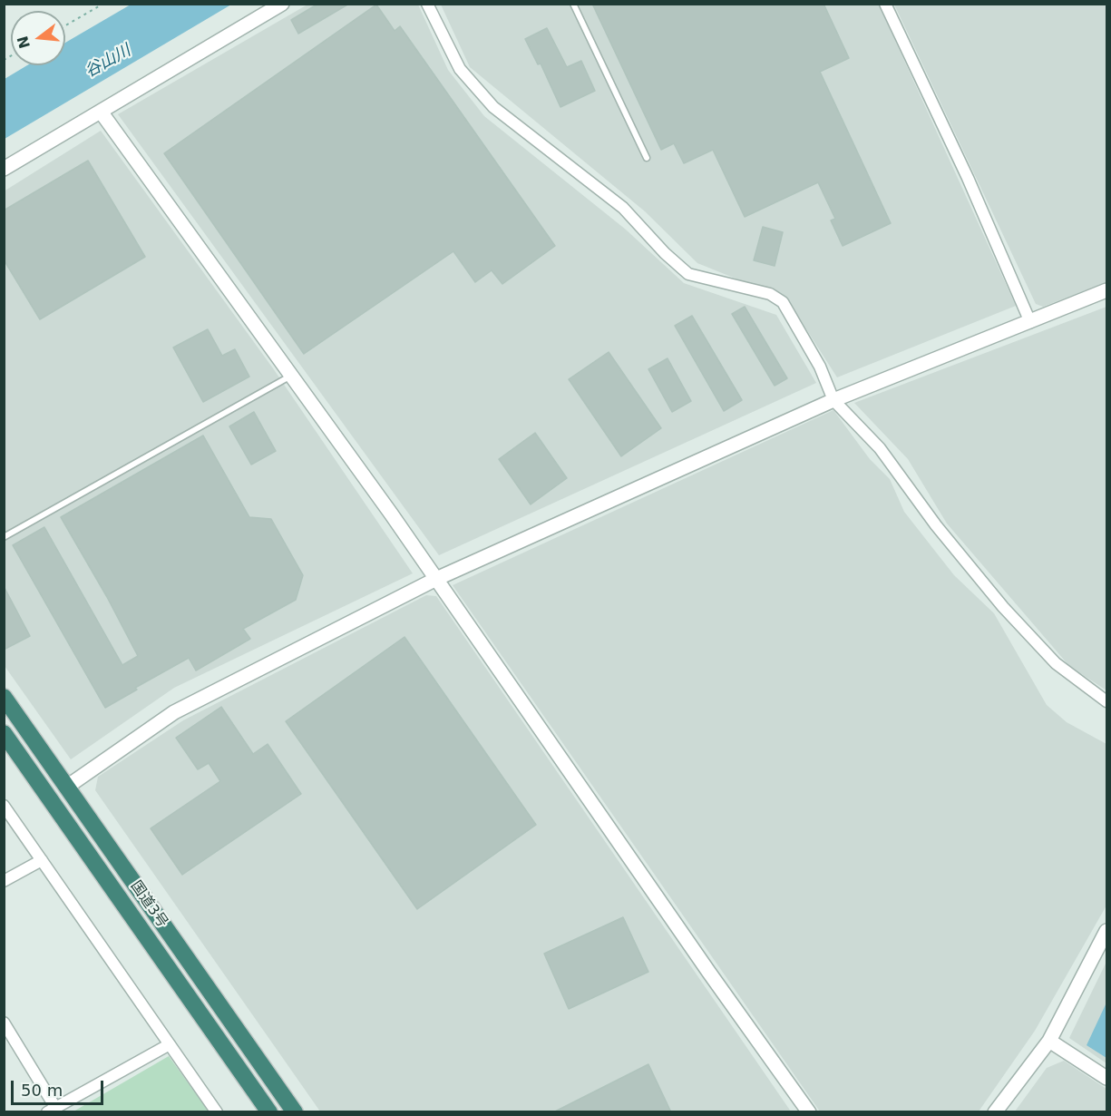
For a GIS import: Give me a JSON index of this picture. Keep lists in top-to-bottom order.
{
  "streets": {
    "highway": ["国道3号"]
  },
  "water": ["谷山川"],
  "scale_bar": "50 m",
  "north": "left"
}
